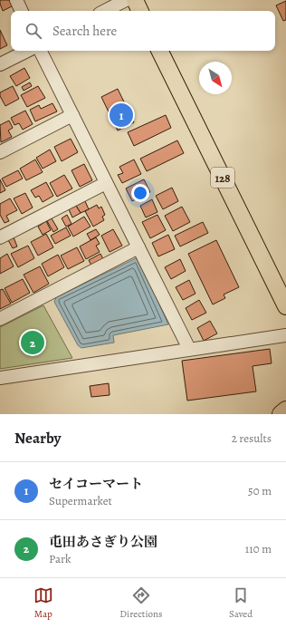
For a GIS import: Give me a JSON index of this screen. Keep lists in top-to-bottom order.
{
  "streets": {
    "main road": ["128"]
  },
  "north": "bottom right",
  "page": {
    "search": "Search here",
    "pins": ["1", "2"],
    "heading": ["Nearby", "2 results"],
    "list": [
      {
        "mark": "1",
        "name": "セイコーマート",
        "note": "Supermarket",
        "value": "50 m"
      },
      {
        "mark": "2",
        "name": "屯田あさぎり公園",
        "note": "Park",
        "value": "110 m"
      }
    ],
    "nav": ["Map", "Directions", "Saved"]
  }
}
